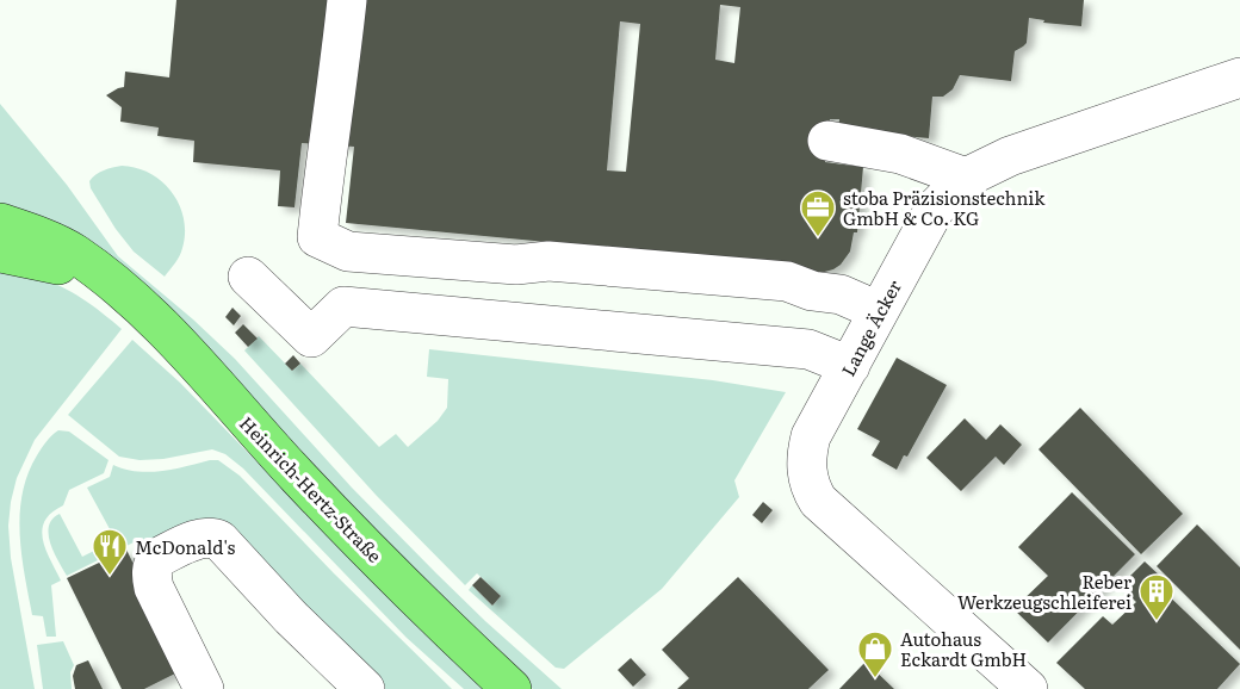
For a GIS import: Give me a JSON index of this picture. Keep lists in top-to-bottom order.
{
  "streets": {
    "main road": ["Heinrich-Hertz-Straße"],
    "street": ["Lange Äcker"]
  },
  "places": {
    "office": ["stoba Präzisionstechnik GmbH & Co. KG"],
    "restaurant": ["McDonald's"],
    "building": ["Reber Werkzeugschleiferei"],
    "shop": ["Autohaus Eckardt GmbH"]
  }
}
